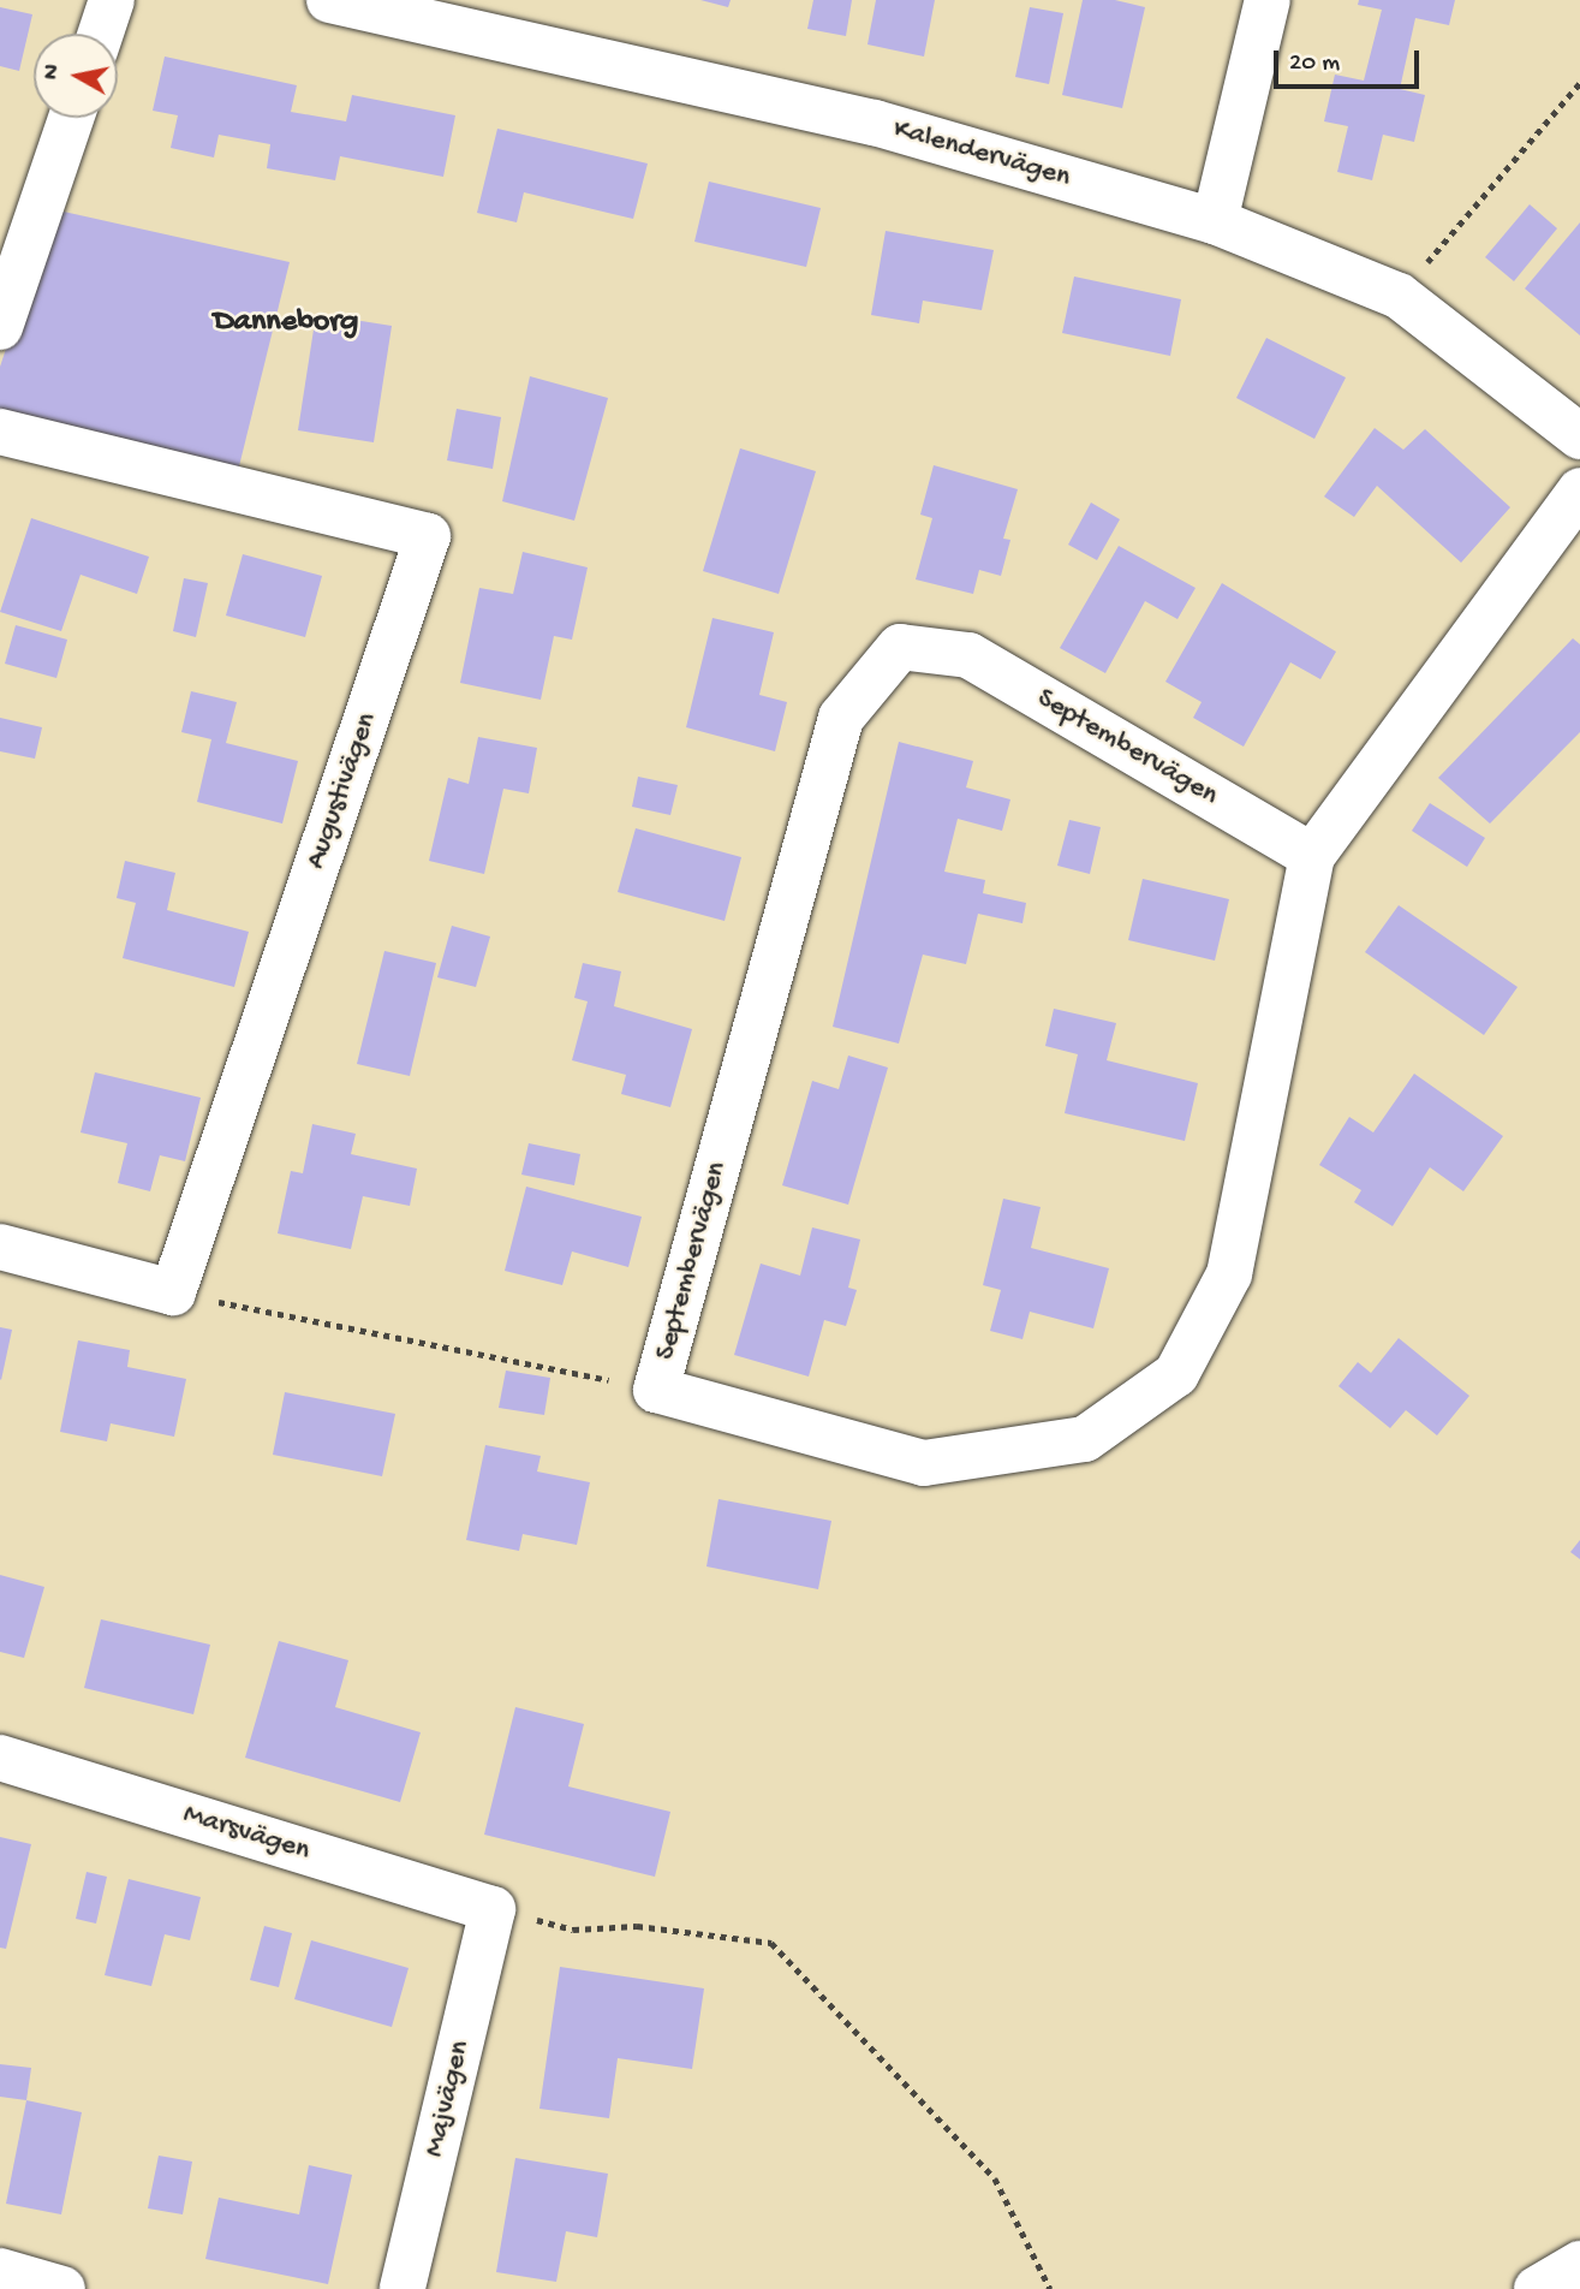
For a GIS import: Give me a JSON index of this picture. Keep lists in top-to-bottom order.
{
  "streets": {
    "street": [
      "Kalendervägen",
      "Septembervägen",
      "Augustivägen",
      "Marsvägen",
      "Majvägen"
    ]
  },
  "crossings": [
    ["Marsvägen", "Majvägen"]
  ],
  "districts": ["Danneborg"],
  "scale_bar": "20 m",
  "north": "left"
}
